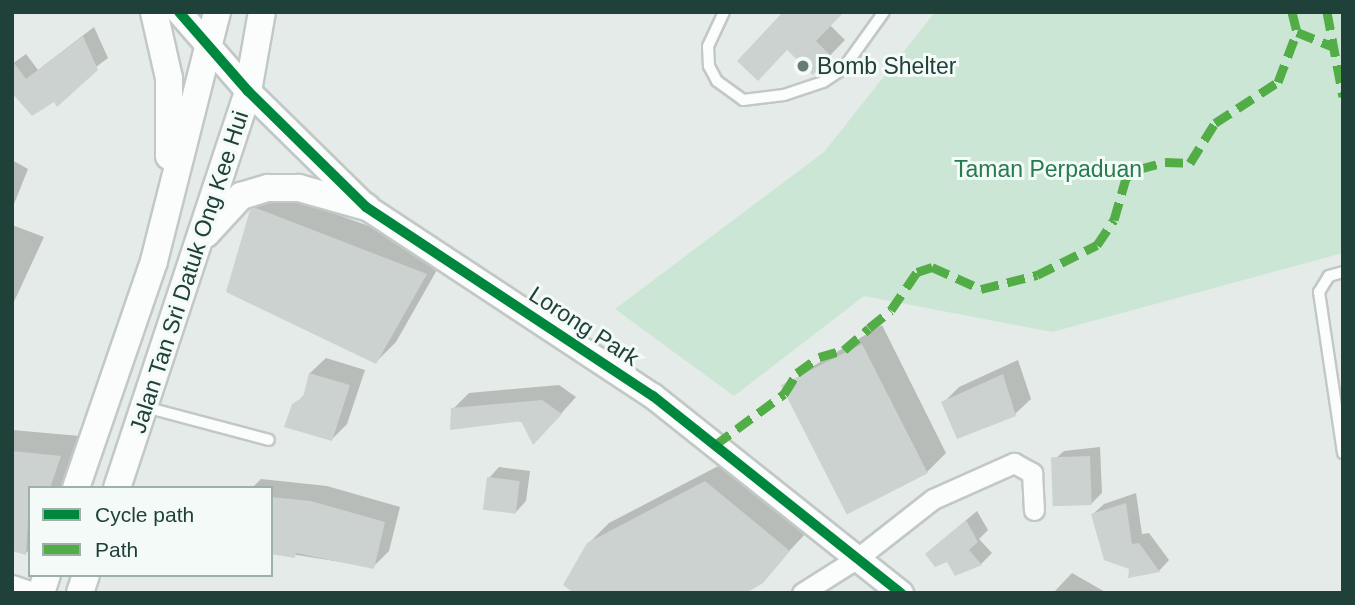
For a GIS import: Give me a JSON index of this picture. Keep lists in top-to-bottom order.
{
  "streets": {
    "main road": ["Jalan Tan Sri Datuk Ong Kee Hui"],
    "street": ["Lorong Park"]
  },
  "crossings": [
    ["Jalan Tan Sri Datuk Ong Kee Hui", "Lorong Park"]
  ],
  "parks": ["Taman Perpaduan"],
  "places": ["Bomb Shelter"],
  "legend": ["Cycle path", "Path"]
}
